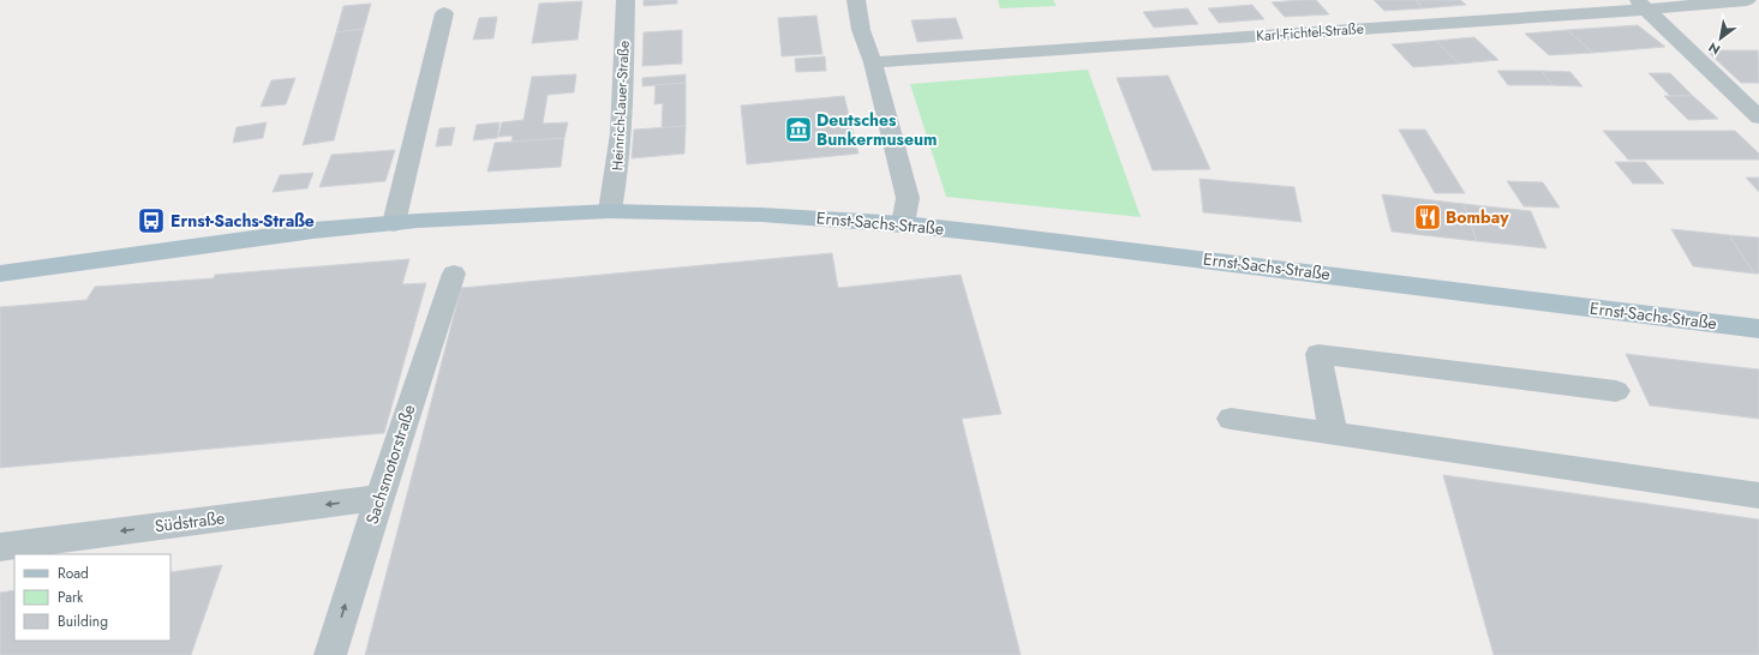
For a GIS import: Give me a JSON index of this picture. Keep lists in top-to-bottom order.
{
  "streets": {
    "main road": ["Ernst-Sachs-Straße"],
    "street": [
      "Karl-Fichtel-Straße",
      "Heinrich-Lauer-Straße",
      "Sachsmotorstraße",
      "Südstraße"
    ]
  },
  "crossings": [
    ["Heinrich-Lauer-Straße", "Ernst-Sachs-Straße"],
    ["Sachsmotorstraße", "Südstraße"]
  ],
  "one_way": ["Sachsmotorstraße", "Südstraße"],
  "places": {
    "museum": ["Deutsches Bunkermuseum"],
    "restaurant": ["Bombay"],
    "bus stop": ["Ernst-Sachs-Straße"]
  },
  "legend": ["Road", "Park", "Building"],
  "north": "bottom left"
}
